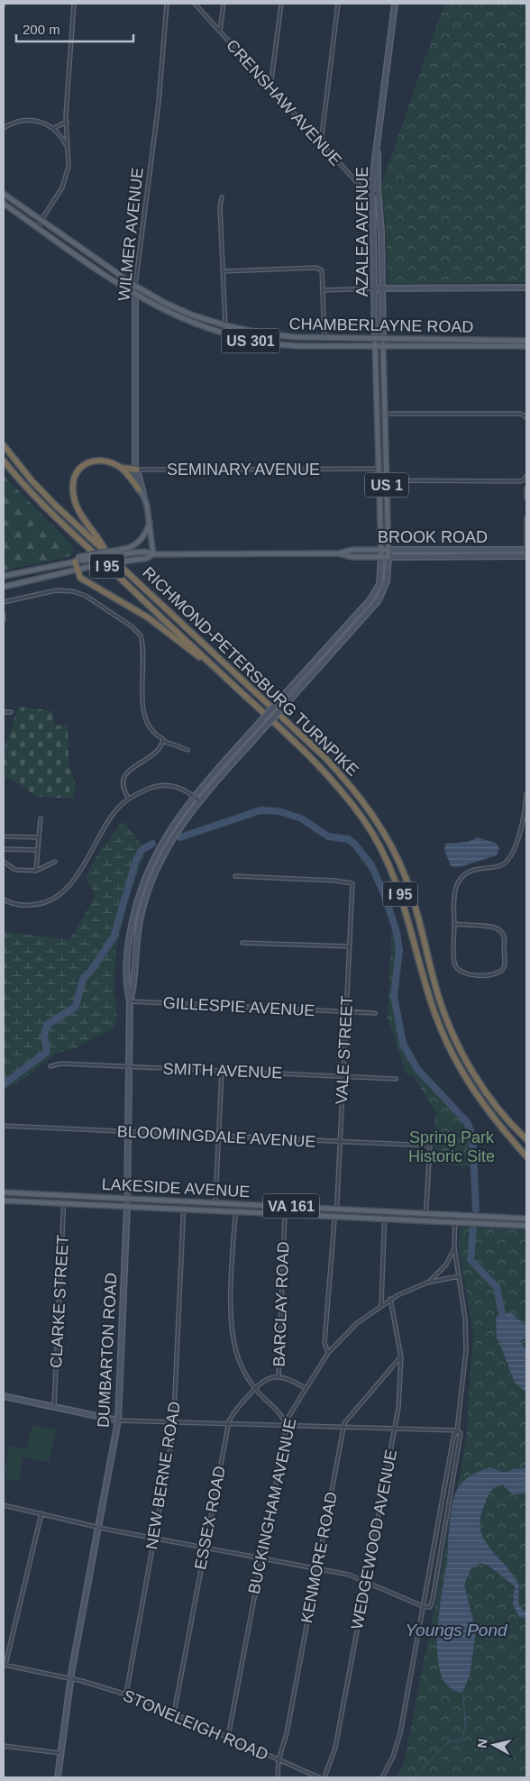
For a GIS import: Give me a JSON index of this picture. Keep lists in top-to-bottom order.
{
  "streets": {
    "highway": ["I 95", "RICHMOND-PETERSBURG TURNPIKE"],
    "main road": [
      "AZALEA AVENUE",
      "WILMER AVENUE",
      "CHAMBERLAYNE ROAD",
      "US 301",
      "US 1",
      "BROOK ROAD",
      "LAKESIDE AVENUE",
      "VA 161",
      "DUMBARTON ROAD"
    ],
    "street": [
      "CRENSHAW AVENUE",
      "SEMINARY AVENUE",
      "GILLESPIE AVENUE",
      "VALE STREET",
      "SMITH AVENUE",
      "BLOOMINGDALE AVENUE",
      "CLARKE STREET",
      "BARCLAY ROAD",
      "NEW BERNE ROAD",
      "BUCKINGHAM AVENUE",
      "ESSEX ROAD",
      "WEDGEWOOD AVENUE",
      "KENMORE ROAD",
      "STONELEIGH ROAD"
    ]
  },
  "crossings": [
    ["CRENSHAW AVENUE", "AZALEA AVENUE"],
    ["AZALEA AVENUE", "CHAMBERLAYNE ROAD"],
    ["AZALEA AVENUE", "US 301"],
    ["AZALEA AVENUE", "SEMINARY AVENUE"],
    ["AZALEA AVENUE", "BROOK ROAD"],
    ["AZALEA AVENUE", "DUMBARTON ROAD"],
    ["WILMER AVENUE", "CHAMBERLAYNE ROAD"],
    ["WILMER AVENUE", "SEMINARY AVENUE"],
    ["WILMER AVENUE", "BROOK ROAD"],
    ["CHAMBERLAYNE ROAD", "US 301"],
    ["BROOK ROAD", "DUMBARTON ROAD"],
    ["GILLESPIE AVENUE", "VALE STREET"],
    ["GILLESPIE AVENUE", "DUMBARTON ROAD"],
    ["VALE STREET", "SMITH AVENUE"],
    ["VALE STREET", "BLOOMINGDALE AVENUE"],
    ["VALE STREET", "LAKESIDE AVENUE"],
    ["VALE STREET", "BUCKINGHAM AVENUE"],
    ["SMITH AVENUE", "DUMBARTON ROAD"],
    ["BLOOMINGDALE AVENUE", "LAKESIDE AVENUE"],
    ["BLOOMINGDALE AVENUE", "DUMBARTON ROAD"],
    ["LAKESIDE AVENUE", "VA 161"],
    ["LAKESIDE AVENUE", "CLARKE STREET"],
    ["LAKESIDE AVENUE", "BARCLAY ROAD"],
    ["LAKESIDE AVENUE", "DUMBARTON ROAD"],
    ["LAKESIDE AVENUE", "NEW BERNE ROAD"],
    ["BARCLAY ROAD", "ESSEX ROAD"],
    ["DUMBARTON ROAD", "STONELEIGH ROAD"],
    ["NEW BERNE ROAD", "STONELEIGH ROAD"],
    ["BUCKINGHAM AVENUE", "WEDGEWOOD AVENUE"],
    ["BUCKINGHAM AVENUE", "STONELEIGH ROAD"],
    ["ESSEX ROAD", "STONELEIGH ROAD"],
    ["WEDGEWOOD AVENUE", "KENMORE ROAD"],
    ["KENMORE ROAD", "STONELEIGH ROAD"]
  ],
  "water": ["Youngs Pond"],
  "parks": ["Spring Park Historic Site"],
  "scale_bar": "200 m",
  "north": "left"
}
